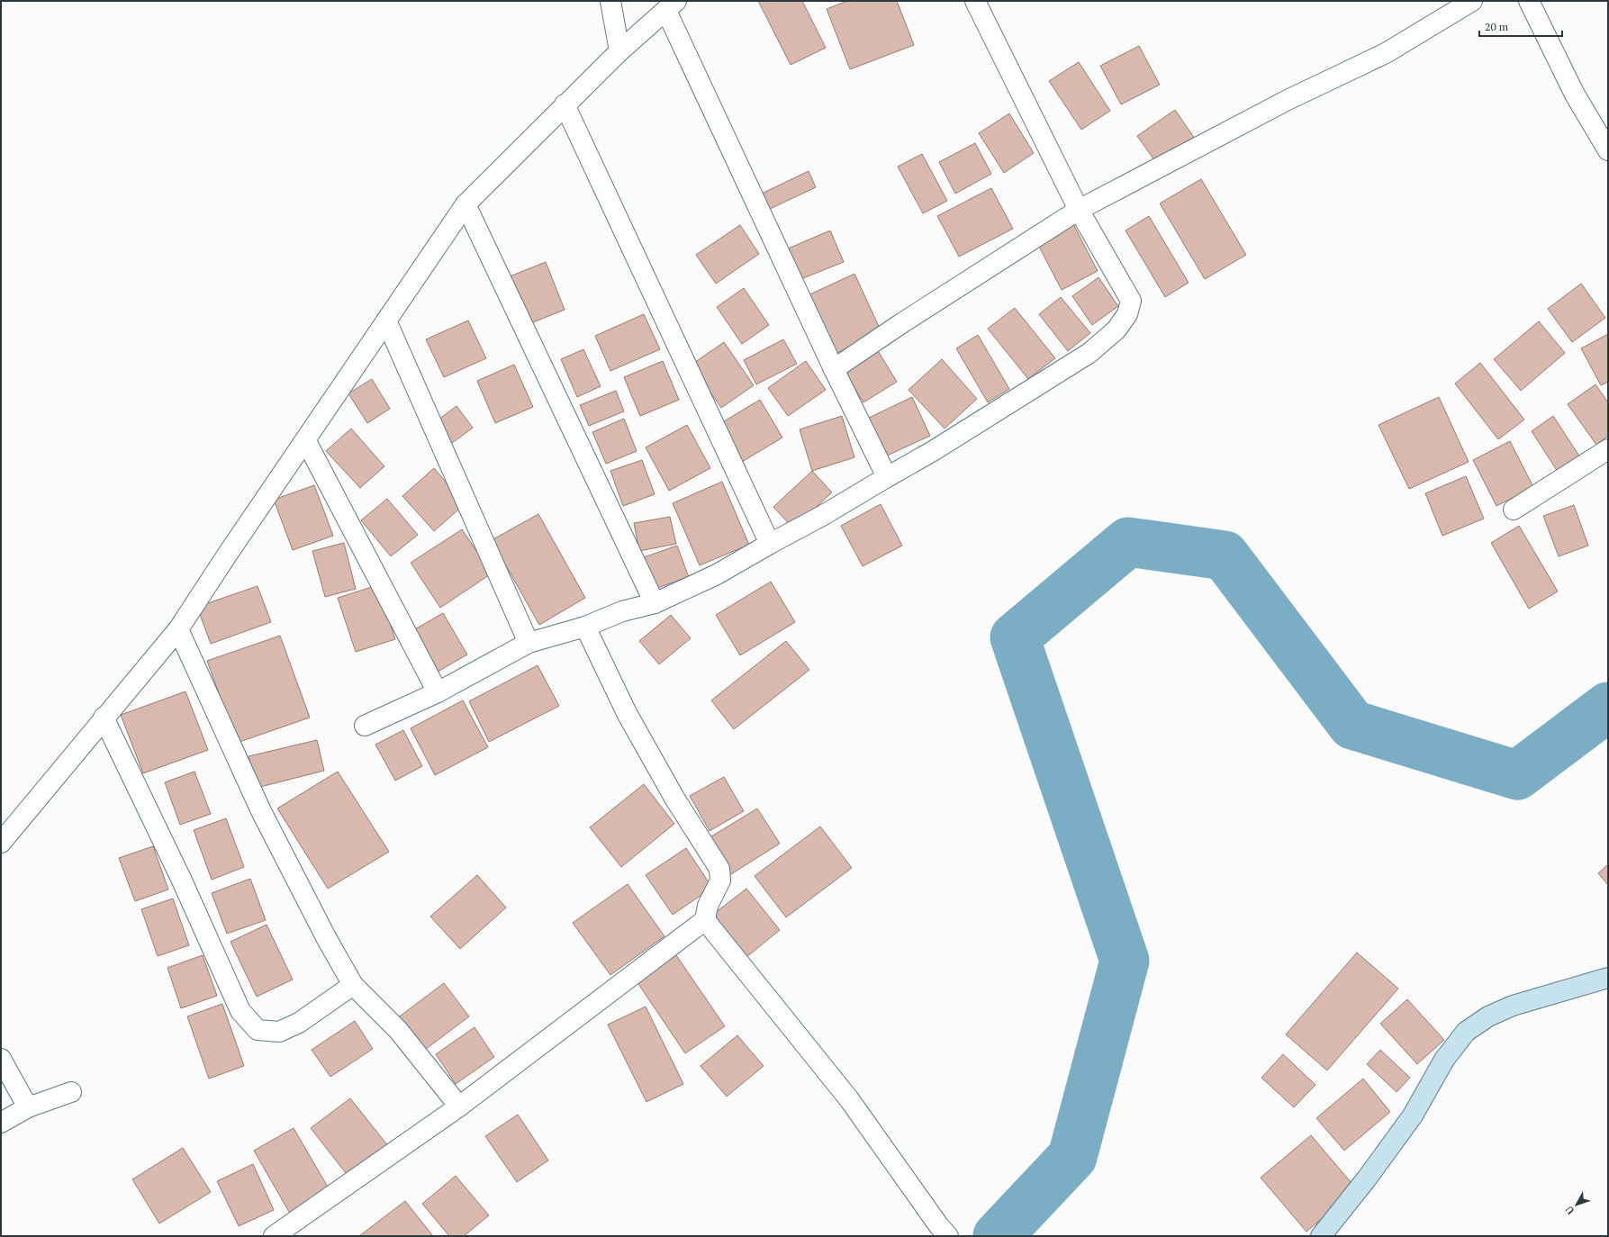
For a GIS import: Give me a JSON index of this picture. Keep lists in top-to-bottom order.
{
  "scale_bar": "20 m",
  "north": "bottom left"
}
